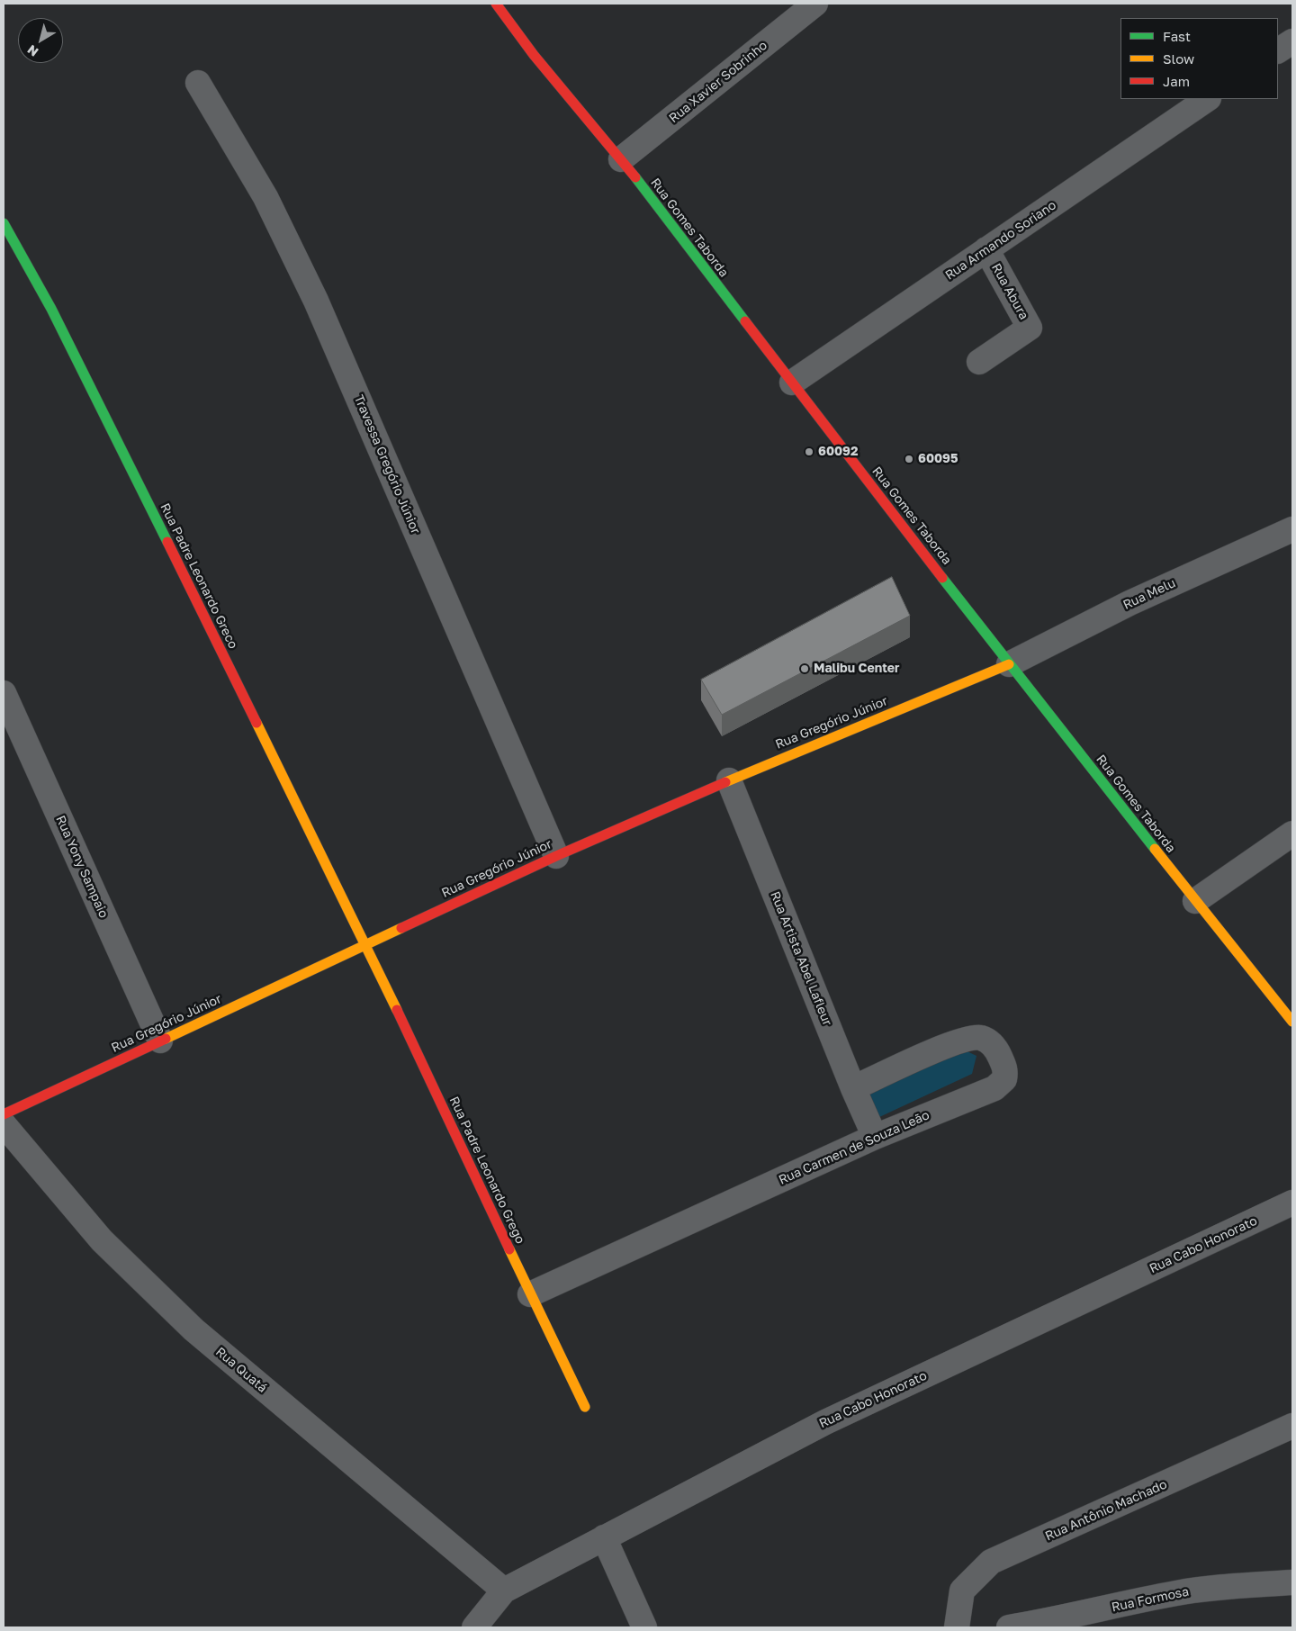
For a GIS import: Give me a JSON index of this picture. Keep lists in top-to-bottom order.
{
  "streets": {
    "main road": [
      "Rua Gomes Taborda",
      "Rua Padre Leonardo Greco",
      "Rua Gregório Júnior",
      "Rua Padre Leonardo Grego"
    ],
    "street": [
      "Rua Xavier Sobrinho",
      "Rua Armando Soriano",
      "Rua Abura",
      "Travessa Gregório Júnior",
      "Rua Melu",
      "Rua Yony Sampaio",
      "Rua Artista Abel Lafleur",
      "Rua Carmen de Souza Leão",
      "Rua Cabo Honorato",
      "Rua Quatá",
      "Rua Antônio Machado",
      "Rua Formosa"
    ]
  },
  "crossings": [
    ["Rua Xavier Sobrinho", "Rua Gomes Taborda"],
    ["Rua Gomes Taborda", "Rua Armando Soriano"],
    ["Rua Gomes Taborda", "Rua Melu"],
    ["Rua Gomes Taborda", "Rua Gregório Júnior"],
    ["Rua Armando Soriano", "Rua Abura"],
    ["Travessa Gregório Júnior", "Rua Gregório Júnior"],
    ["Rua Padre Leonardo Greco", "Rua Gregório Júnior"],
    ["Rua Padre Leonardo Greco", "Rua Padre Leonardo Grego"],
    ["Rua Melu", "Rua Gregório Júnior"],
    ["Rua Gregório Júnior", "Rua Yony Sampaio"],
    ["Rua Gregório Júnior", "Rua Artista Abel Lafleur"],
    ["Rua Gregório Júnior", "Rua Padre Leonardo Grego"],
    ["Rua Artista Abel Lafleur", "Rua Carmen de Souza Leão"],
    ["Rua Carmen de Souza Leão", "Rua Padre Leonardo Grego"],
    ["Rua Cabo Honorato", "Rua Quatá"]
  ],
  "places": ["60092", "60095", "Malibu Center"],
  "legend": ["Fast", "Slow", "Jam"],
  "north": "bottom left"
}
